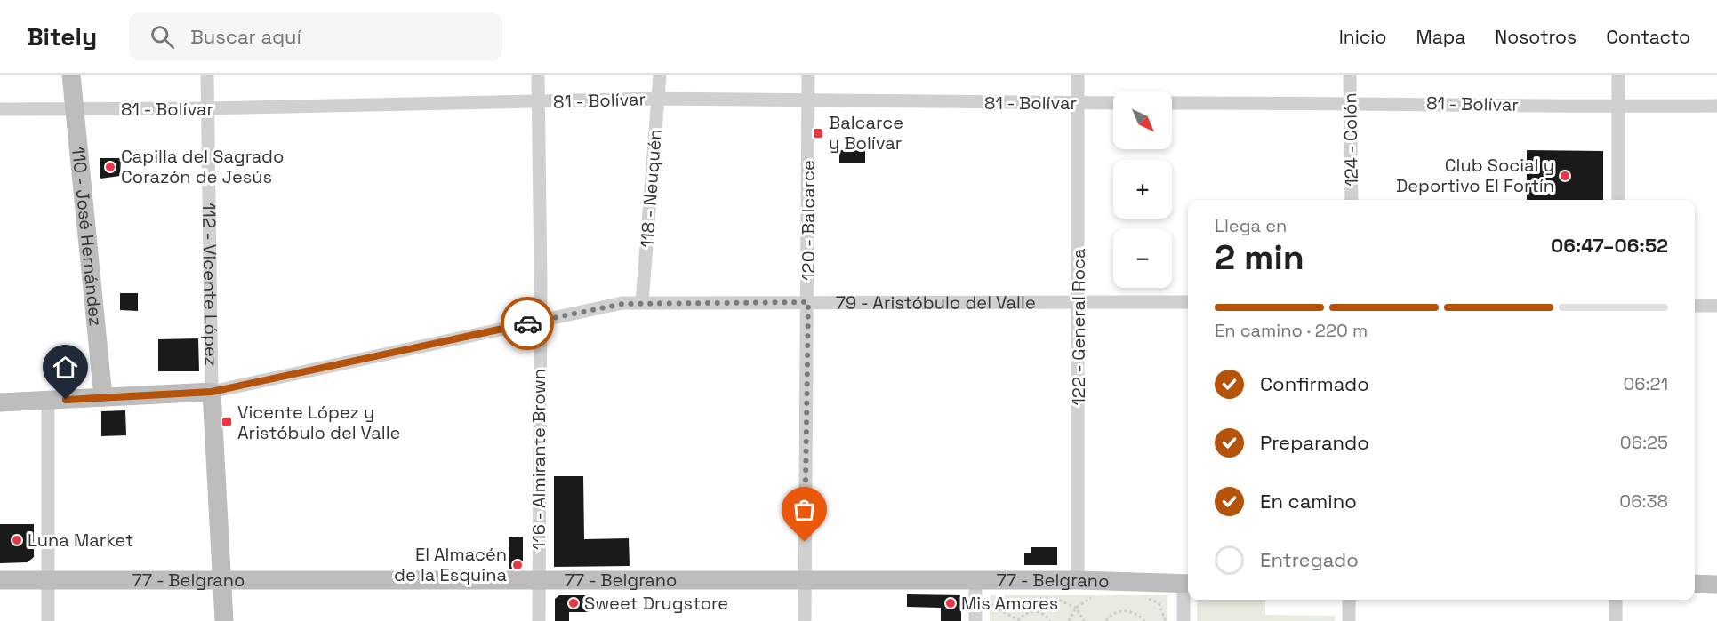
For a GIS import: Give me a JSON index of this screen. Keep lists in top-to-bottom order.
{
  "streets": {
    "street": [
      "81 - Bolívar",
      "124 - Colón",
      "118 - Neuquén",
      "120 - Balcarce",
      "110 - José Hernández",
      "112 - Vicente López",
      "79 - Aristóbulo del Valle",
      "122 - General Roca",
      "116 - Almirante Brown",
      "77 - Belgrano"
    ]
  },
  "crossings": [
    ["81 - Bolívar", "124 - Colón"],
    ["81 - Bolívar", "118 - Neuquén"],
    ["81 - Bolívar", "120 - Balcarce"],
    ["81 - Bolívar", "110 - José Hernández"],
    ["81 - Bolívar", "112 - Vicente López"],
    ["81 - Bolívar", "122 - General Roca"],
    ["81 - Bolívar", "116 - Almirante Brown"],
    ["118 - Neuquén", "79 - Aristóbulo del Valle"],
    ["120 - Balcarce", "79 - Aristóbulo del Valle"],
    ["120 - Balcarce", "77 - Belgrano"],
    ["110 - José Hernández", "79 - Aristóbulo del Valle"],
    ["112 - Vicente López", "79 - Aristóbulo del Valle"],
    ["112 - Vicente López", "77 - Belgrano"],
    ["79 - Aristóbulo del Valle", "122 - General Roca"],
    ["79 - Aristóbulo del Valle", "116 - Almirante Brown"],
    ["122 - General Roca", "77 - Belgrano"],
    ["116 - Almirante Brown", "77 - Belgrano"]
  ],
  "places": {
    "transit": ["Balcarce y Bolívar", "Vicente López y Aristóbulo del Valle"],
    "other": [
      "Capilla del Sagrado Corazón de Jesús",
      "Club Social y Deportivo El Fortín",
      "Luna Market",
      "El Almacén de la Esquina",
      "Sweet Drugstore",
      "Mis Amores"
    ]
  },
  "north": "bottom right",
  "page": {
    "header": "Bitely",
    "search": "Buscar aquí",
    "nav": [
      "Inicio",
      "Mapa",
      "Nosotros",
      "Contacto"
    ],
    "map_buttons": ["+", "−"],
    "heading": ["2 min", "Llega en", "06:47–06:52"],
    "bar": "En camino · 220 m",
    "list": [
      ["Confirmado", "06:21"],
      ["Preparando", "06:25"],
      ["En camino", "06:38"],
      "Entregado"
    ]
  }
}
